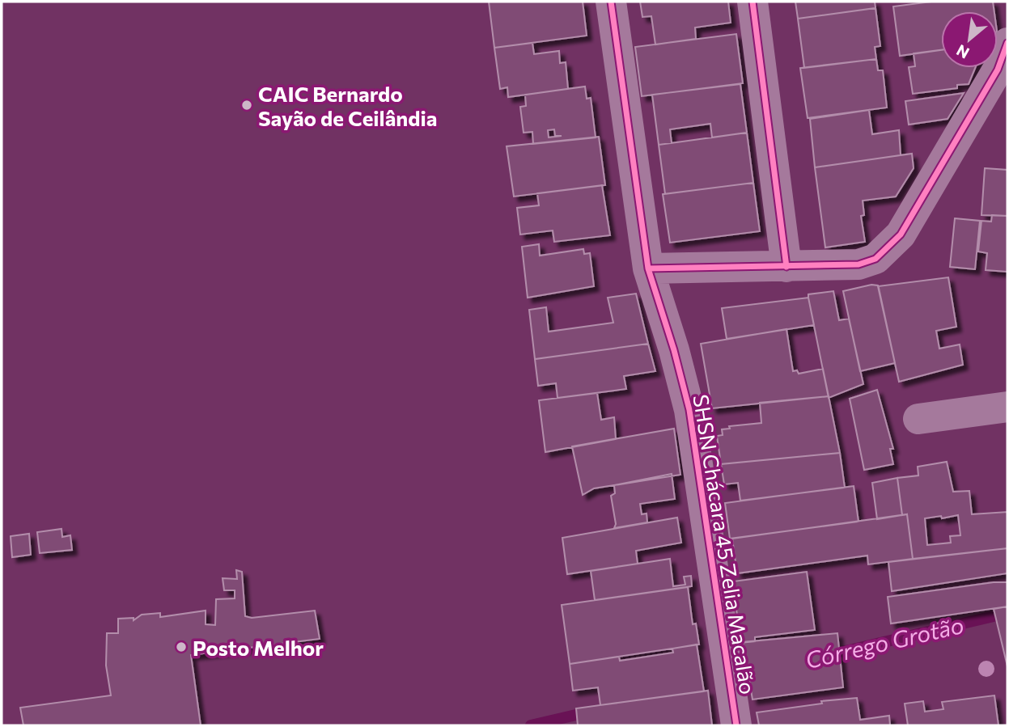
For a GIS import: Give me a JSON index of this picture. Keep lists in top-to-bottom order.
{
  "streets": {
    "street": ["SHSN Chácara 45 Zelia Macalão"]
  },
  "water": ["Córrego Grotão"],
  "places": ["CAIC Bernardo Sayão de Ceilândia", "Posto Melhor"],
  "north": "bottom left"
}
